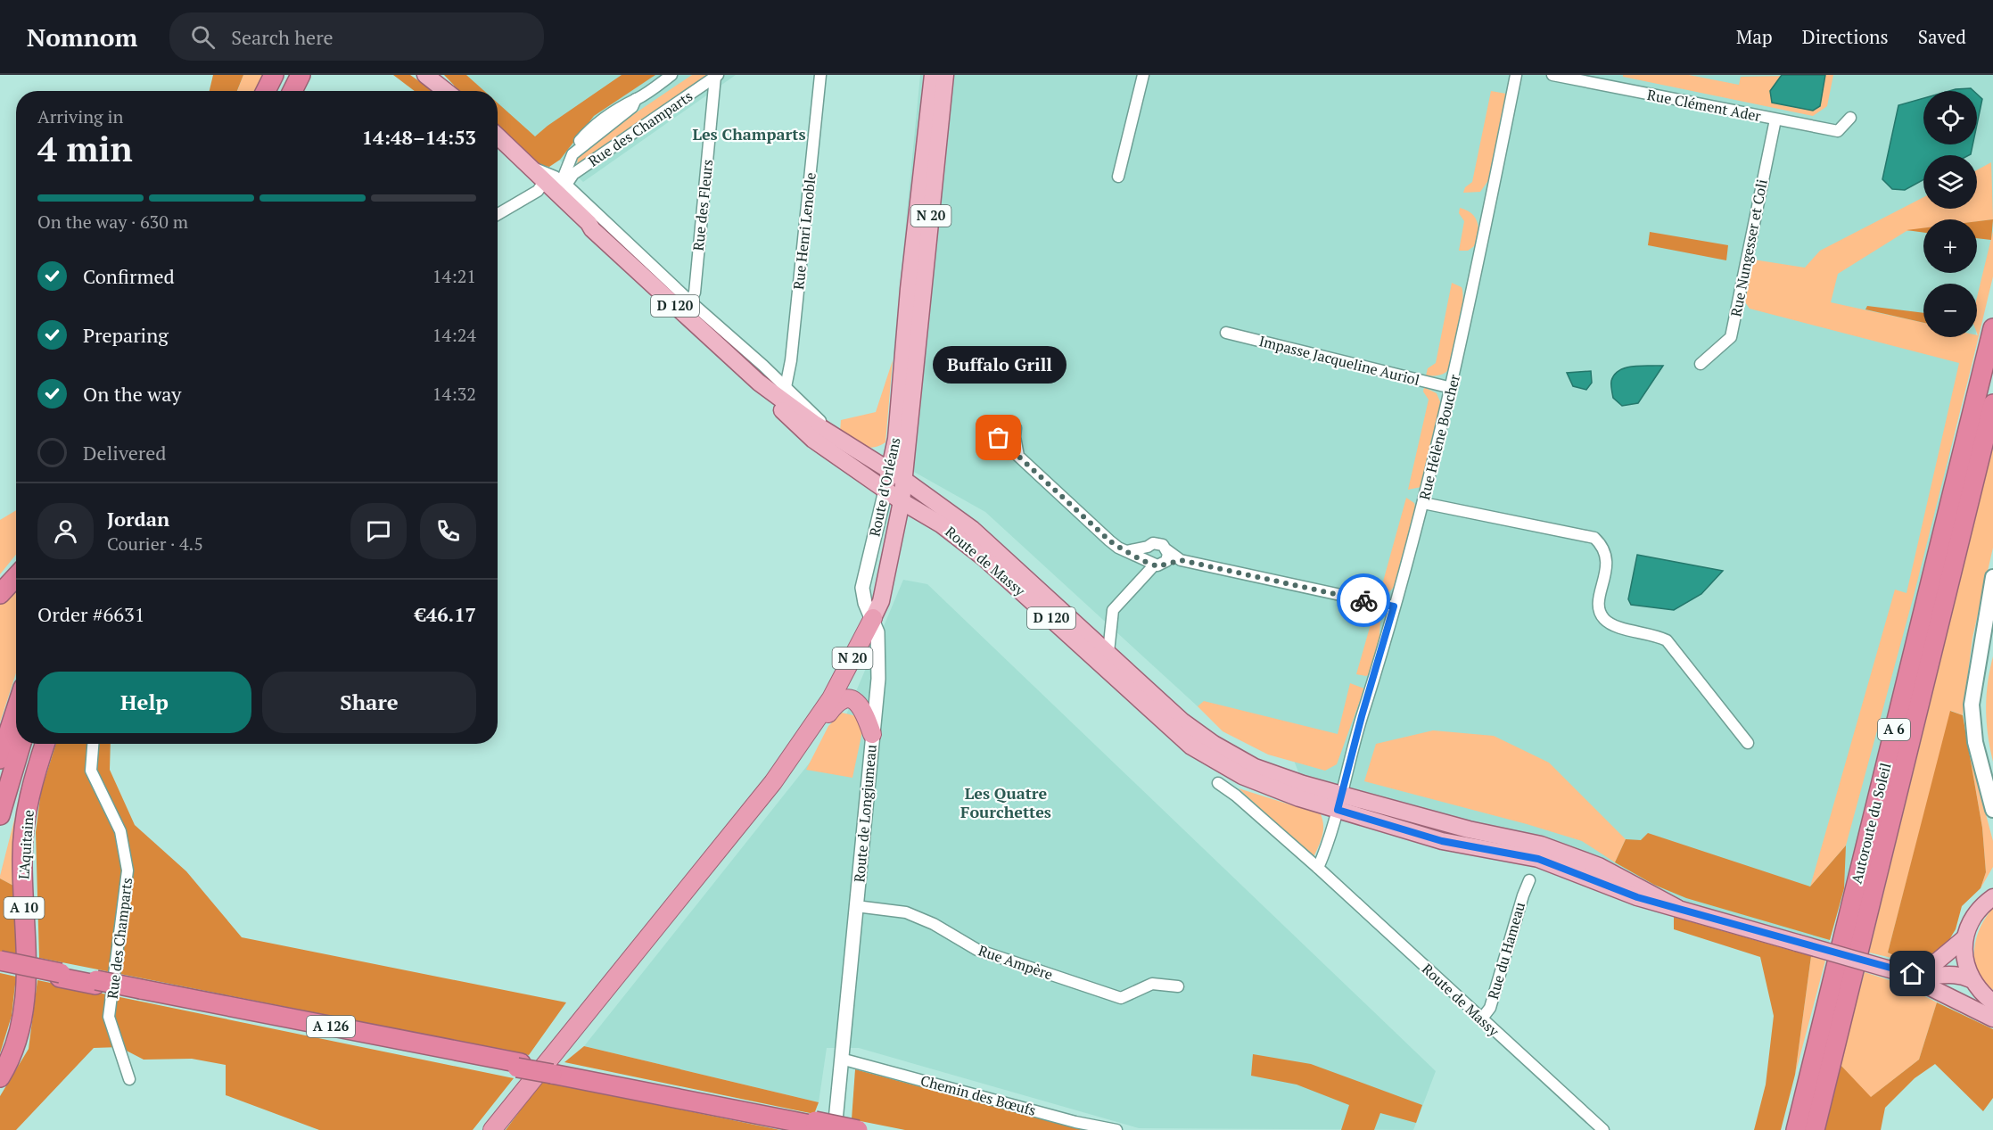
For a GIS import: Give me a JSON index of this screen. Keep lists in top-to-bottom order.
{
  "streets": {
    "highway": [
      "N 20",
      "A 6",
      "Autoroute du Soleil",
      "L'Aquitaine",
      "A 10",
      "A 126"
    ],
    "main road": ["D 120", "Route d'Orléans", "Route de Massy"],
    "street": [
      "Rue Clément Ader",
      "Rue des Champarts",
      "Rue des Fleurs",
      "Rue Henri Lenoble",
      "Rue Nungesser et Coli",
      "Impasse Jacqueline Auriol",
      "Rue Hélène Boucher",
      "Route de Longjumeau",
      "Rue du Hameau",
      "Rue Ampère",
      "Chemin des Bœufs"
    ]
  },
  "crossings": [
    ["Rue Clément Ader", "Rue Nungesser et Coli"],
    ["Rue des Champarts", "Rue des Fleurs"],
    ["Rue des Champarts", "D 120"],
    ["Rue des Champarts", "Route de Massy"],
    ["Rue des Fleurs", "Route de Massy"],
    ["N 20", "Route d'Orléans"],
    ["N 20", "Route de Massy"],
    ["N 20", "Route de Longjumeau"],
    ["Rue Henri Lenoble", "Route de Massy"],
    ["D 120", "Route de Massy"],
    ["Impasse Jacqueline Auriol", "Rue Hélène Boucher"],
    ["Rue Hélène Boucher", "Route de Massy"],
    ["Route d'Orléans", "Route de Massy"],
    ["Route d'Orléans", "Route de Longjumeau"],
    ["Route de Massy", "Rue du Hameau"],
    ["Route de Longjumeau", "Rue Ampère"],
    ["Route de Longjumeau", "A 126"],
    ["Route de Longjumeau", "Chemin des Bœufs"]
  ],
  "districts": ["Les Champarts", "Les Quatre Fourchettes"],
  "places": ["Buffalo Grill"],
  "page": {
    "header": "Nomnom",
    "search": "Search here",
    "nav": ["Map", "Directions", "Saved"],
    "map_buttons": ["+", "−"],
    "heading": ["4 min", "Arriving in", "14:48–14:53"],
    "panel": [
      "Jordan",
      "Courier · 4.5",
      "Order #6631",
      "€46.17"
    ],
    "bar": "On the way · 630 m",
    "list": [
      ["Confirmed", "14:21"],
      ["Preparing", "14:24"],
      ["On the way", "14:32"],
      "Delivered"
    ],
    "bubble": "Buffalo Grill",
    "buttons": ["Help", "Share"]
  }
}
